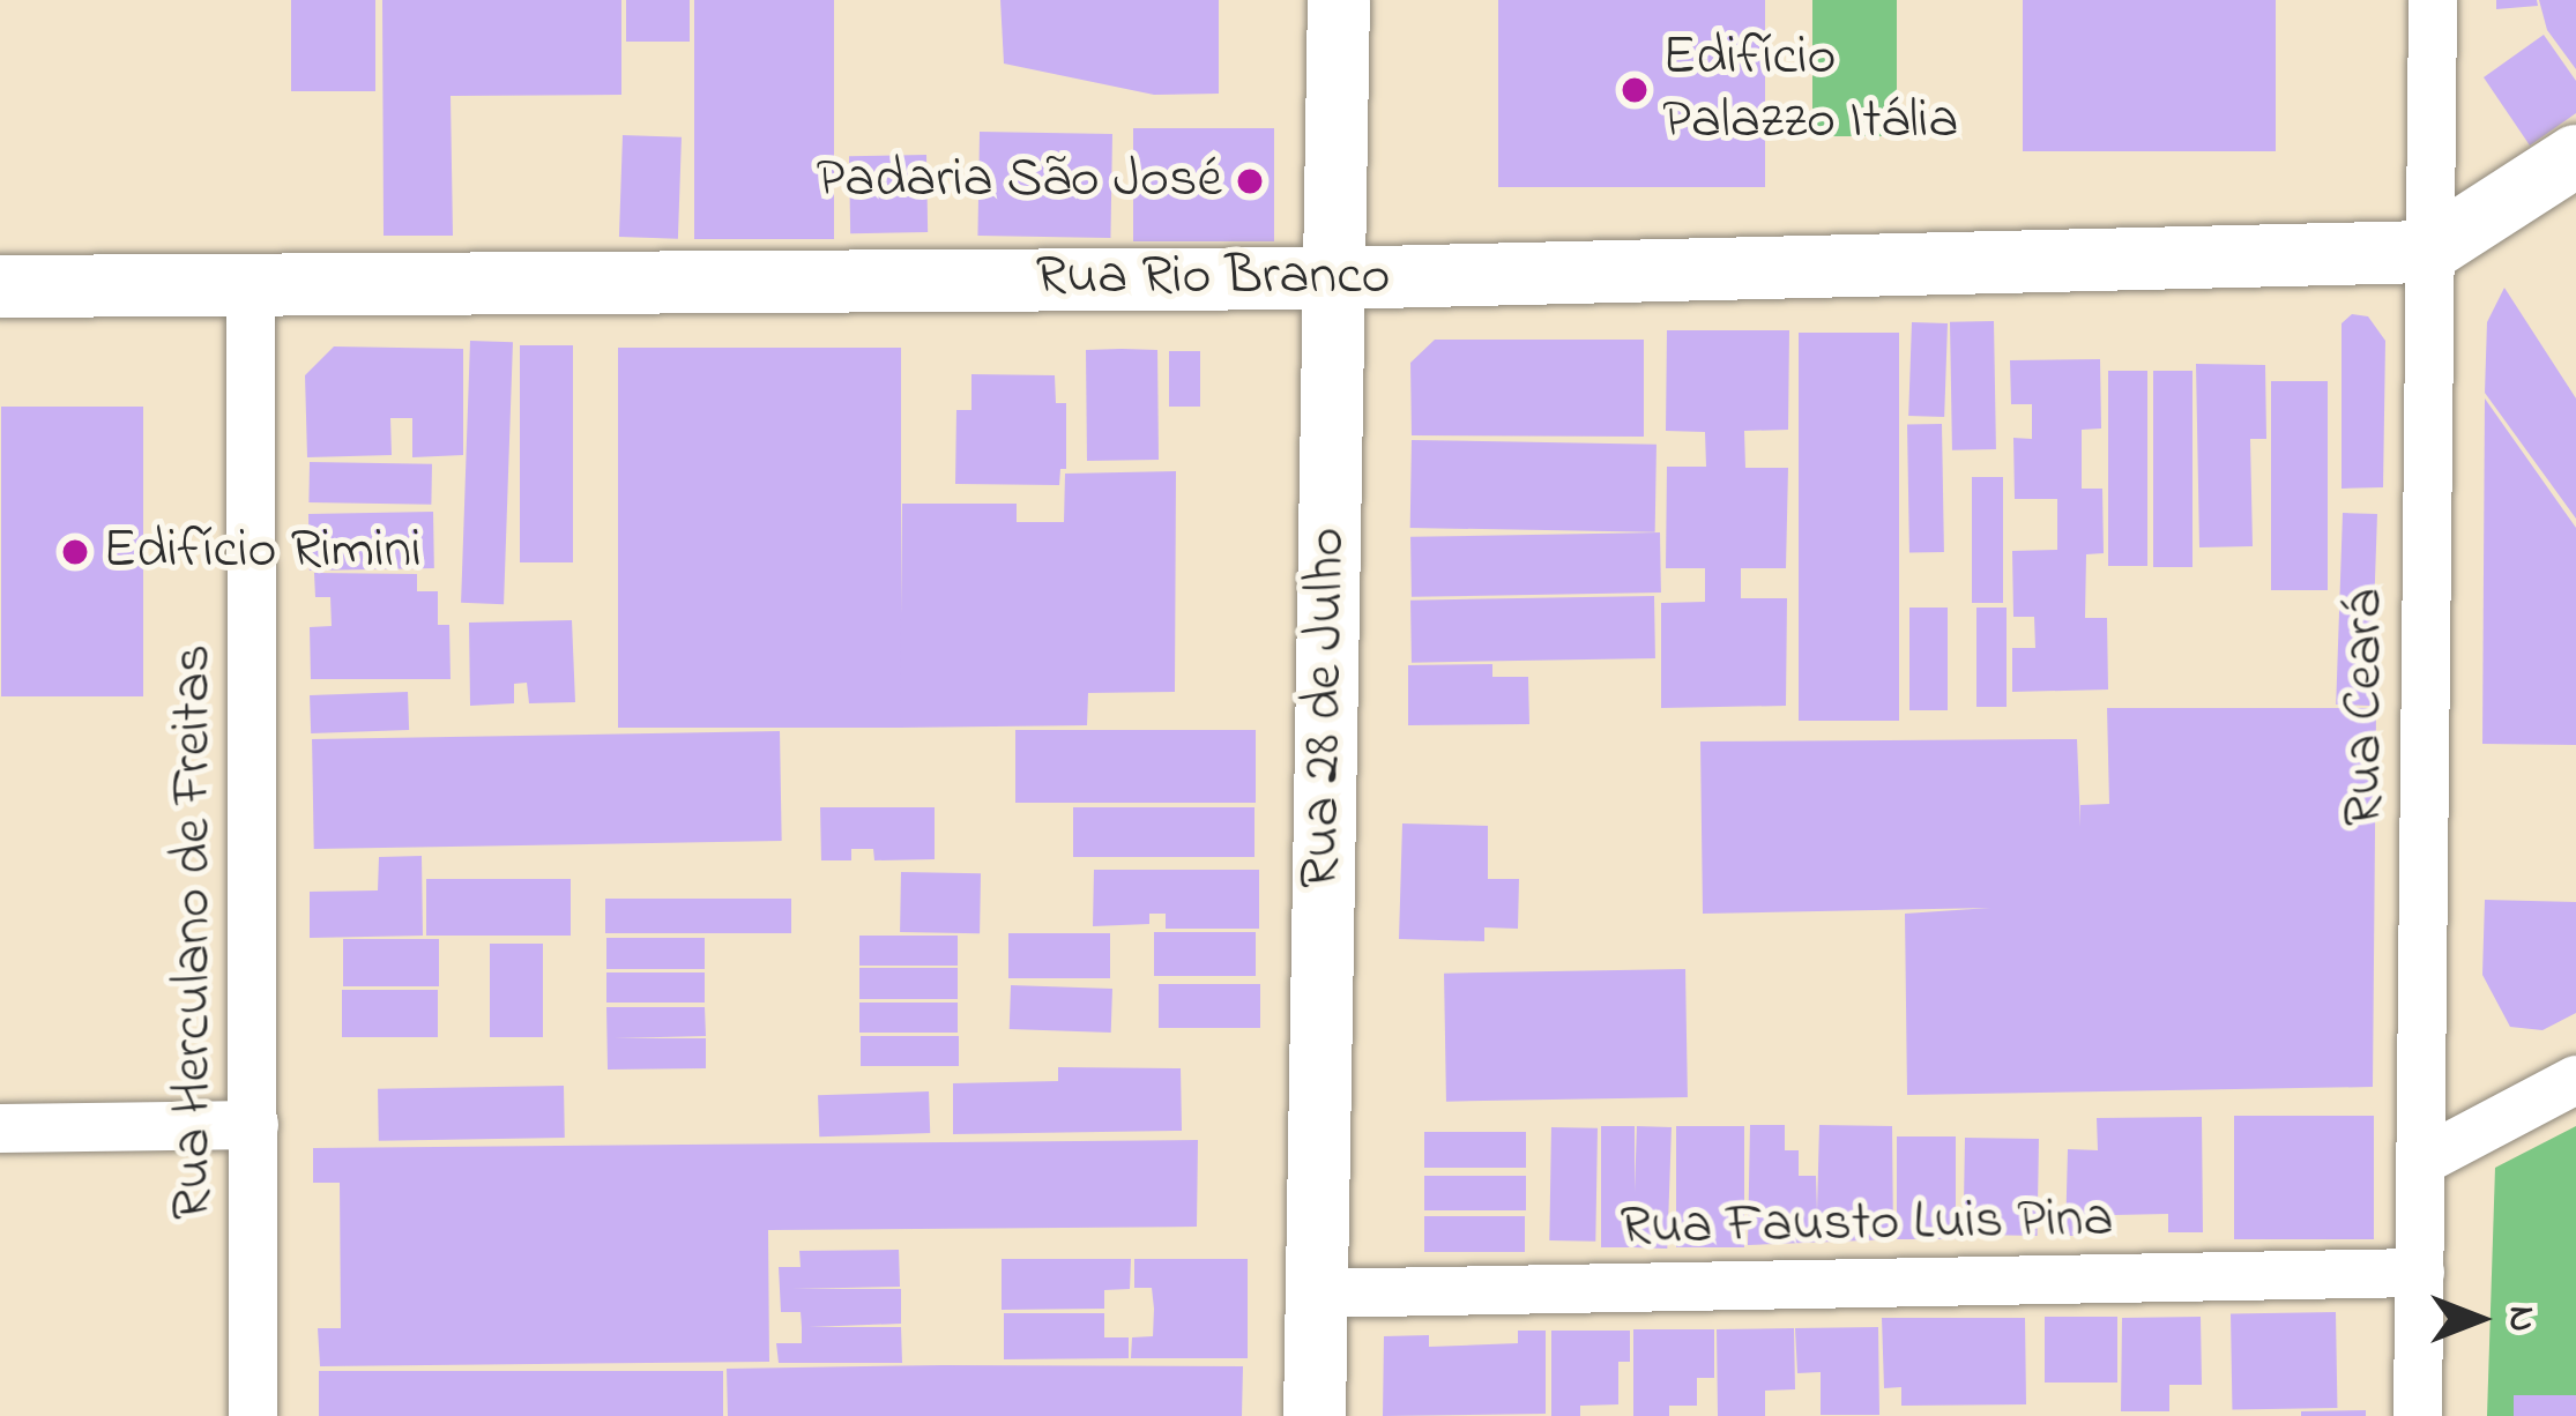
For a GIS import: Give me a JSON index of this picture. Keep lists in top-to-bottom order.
{
  "streets": {
    "street": [
      "Rua Rio Branco",
      "Rua 28 de Julho",
      "Rua Ceará",
      "Rua Herculano de Freitas",
      "Rua Fausto Luis Pina"
    ]
  },
  "crossings": [
    ["Rua Rio Branco", "Rua 28 de Julho"],
    ["Rua Rio Branco", "Rua Ceará"],
    ["Rua Rio Branco", "Rua Herculano de Freitas"],
    ["Rua 28 de Julho", "Rua Fausto Luis Pina"],
    ["Rua Ceará", "Rua Fausto Luis Pina"]
  ],
  "places": ["Edifício Palazzo Itália", "Padaria São José", "Edifício Rimini"],
  "north": "right"
}
